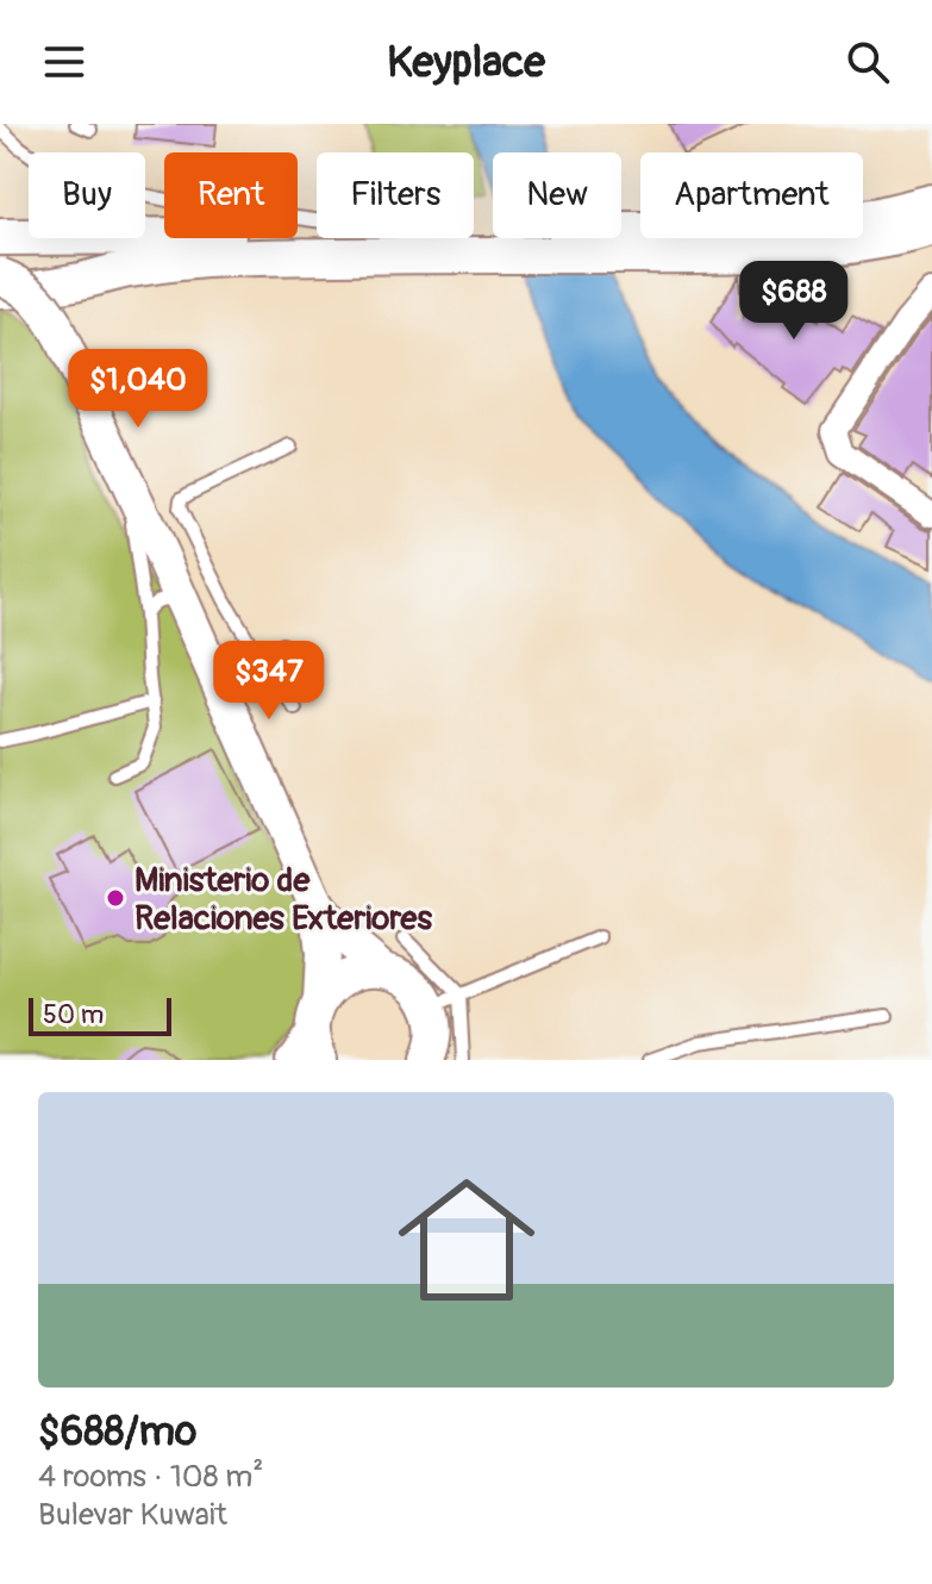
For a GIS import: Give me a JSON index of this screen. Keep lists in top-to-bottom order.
{
  "places": ["Ministerio de Relaciones Exteriores"],
  "scale_bar": "50 m",
  "page": {
    "header": "Keyplace",
    "chip": [
      "Buy",
      "Rent",
      "Filters",
      "New",
      "Apartment"
    ],
    "price": ["$688", "$1,040", "$347"],
    "scale": "50 m",
    "list": [
      {
        "name": "$688/mo",
        "note": "4 rooms · 108 m² · Bulevar Kuwait"
      }
    ]
  }
}
